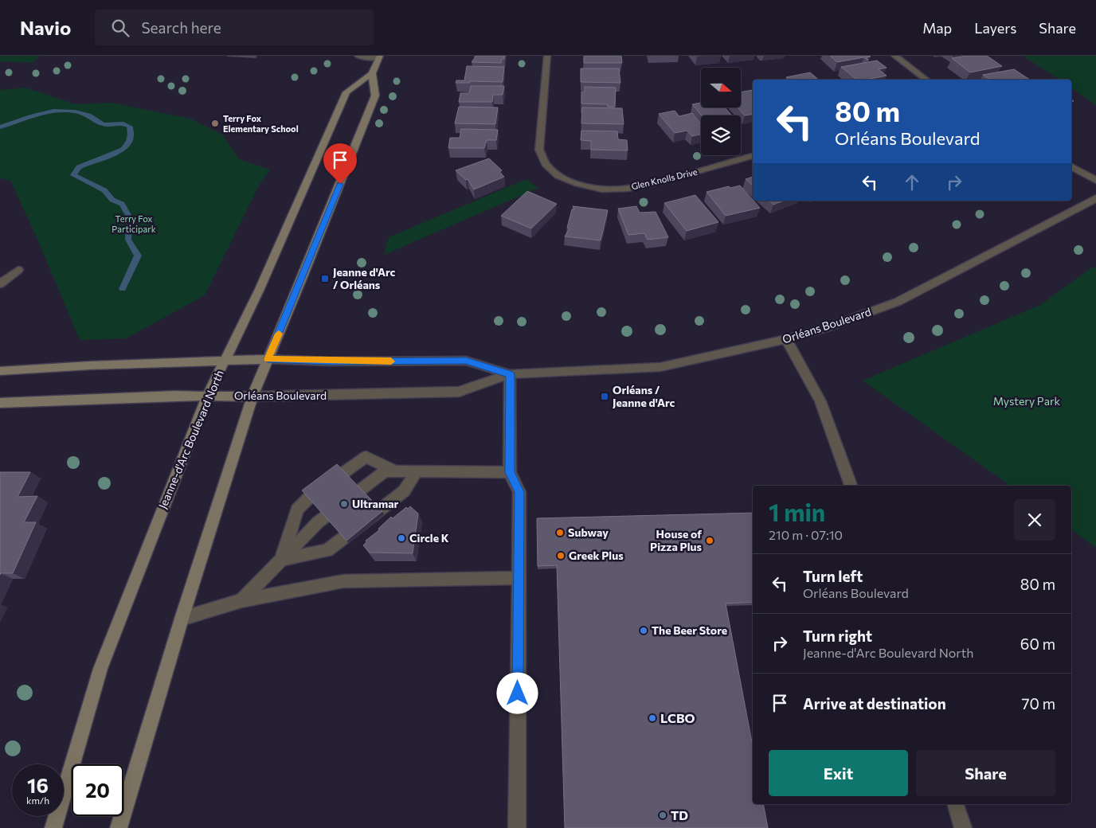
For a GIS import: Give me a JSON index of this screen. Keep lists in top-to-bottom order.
{
  "streets": {
    "main road": ["Orléans Boulevard", "Jeanne-d'Arc Boulevard North"],
    "street": ["Glen Knolls Drive"]
  },
  "crossings": [
    ["Orléans Boulevard", "Jeanne-d'Arc Boulevard North"]
  ],
  "parks": ["Terry Fox Participark", "Mystery Park"],
  "places": {
    "other": [
      "Terry Fox Elementary School",
      "Ultramar",
      "Subway",
      "Circle K",
      "House of Pizza Plus",
      "Greek Plus",
      "The Beer Store",
      "LCBO",
      "TD"
    ],
    "transit": ["Jeanne d'Arc / Orléans", "Orléans / Jeanne d'Arc"]
  },
  "north": "right",
  "page": {
    "header": "Navio",
    "search": "Search here",
    "nav": ["Map", "Layers", "Share"],
    "turn": ["80 m", "Orléans Boulevard"],
    "heading": ["1 min", "210 m · 07:10"],
    "list": [
      {
        "name": "Turn left",
        "note": "Orléans Boulevard",
        "value": "80 m"
      },
      {
        "name": "Turn right",
        "note": "Jeanne-d'Arc Boulevard North",
        "value": "60 m"
      },
      {
        "name": "Arrive at destination",
        "value": "70 m"
      }
    ],
    "buttons": ["Exit", "Share"],
    "speed": "16 km/h",
    "limit": "20"
  }
}
